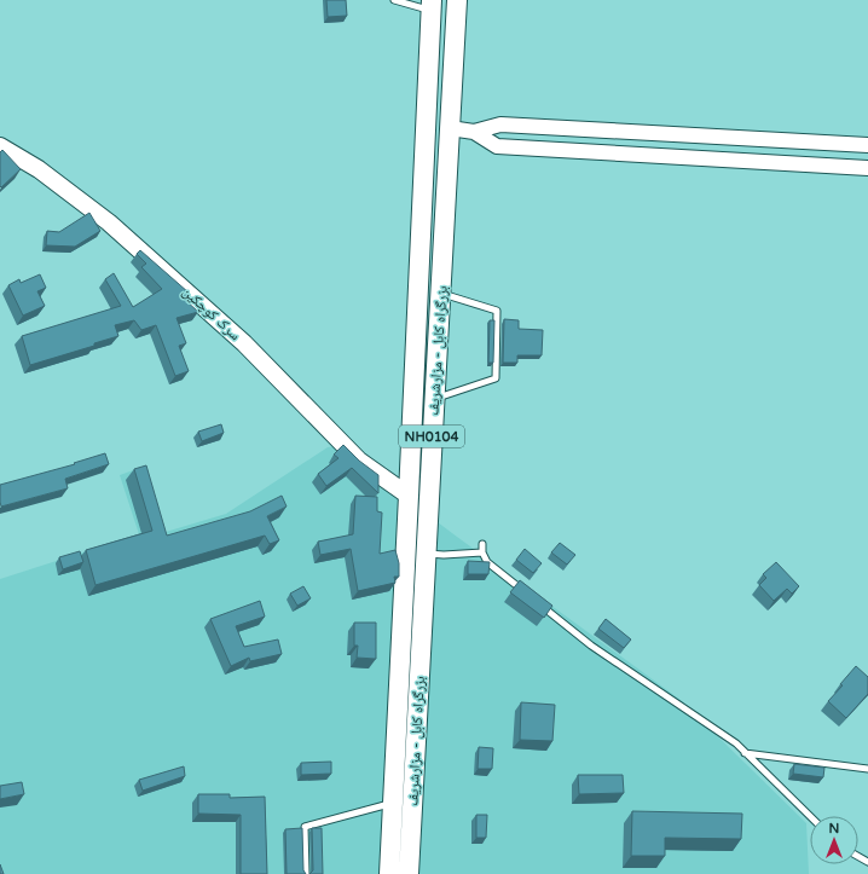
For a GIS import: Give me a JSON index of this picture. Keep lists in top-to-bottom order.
{
  "streets": {
    "highway": ["بزرگراه کابل - مزارشریف", "NH0104"],
    "main road": ["سرک کوچکین"]
  },
  "crossings": [
    ["سرک کوچکین", "بزرگراه کابل - مزارشریف"]
  ],
  "north": "top"
}
